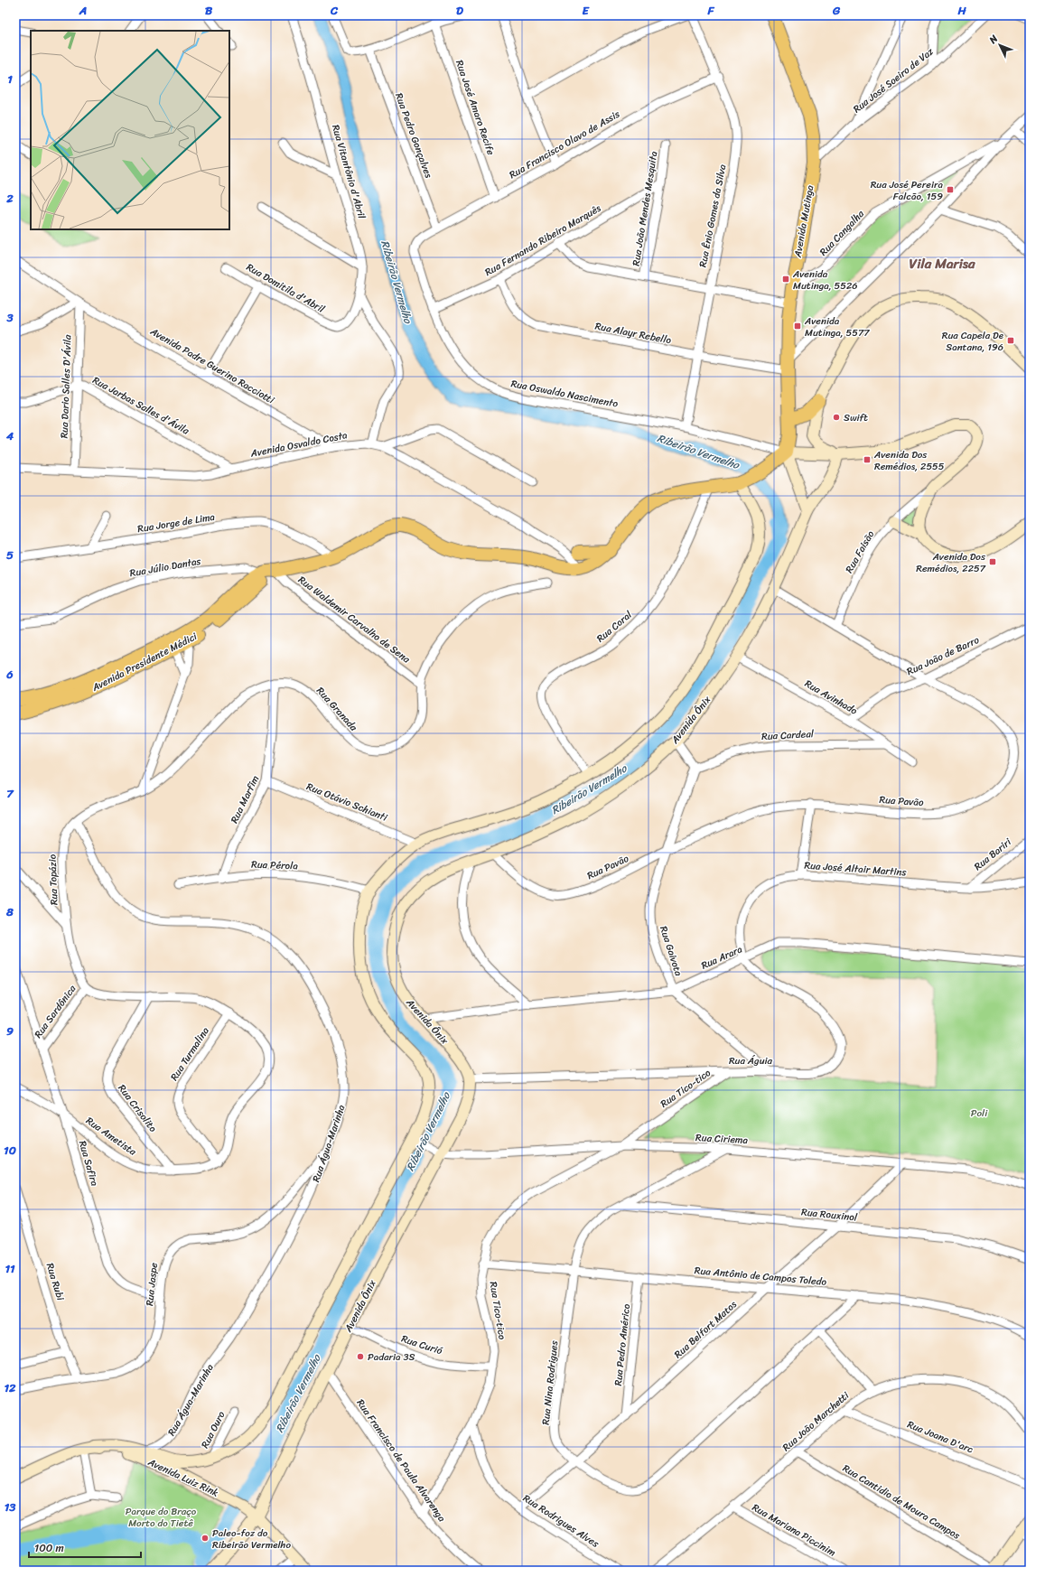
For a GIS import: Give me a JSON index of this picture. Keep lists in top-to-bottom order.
{
  "streets": {
    "main road": [
      "Avenida Mutinga",
      "Avenida Presidente Médici",
      "Avenida Ônix",
      "Avenida Luiz Rink"
    ],
    "street": [
      "Rua José Soeiro de Vaz",
      "Rua José Amaro Recife",
      "Rua Pedro Gonçalves",
      "Rua Francisco Olavo de Assis",
      "Rua Vitantônio d'Abril",
      "Rua João Mendes Mesquita",
      "Rua Ênio Gomes da Silva",
      "Rua Cangalha",
      "Rua Fernando Ribeiro Marquês",
      "Rua Domitila d'Abril",
      "Rua Alayr Rebello",
      "Avenida Padre Guerino Racciotti",
      "Rua Dario Salles D'Ávila",
      "Rua Oswaldo Nascimento",
      "Rua Jarbas Salles d'Ávila",
      "Avenida Osvaldo Costa",
      "Rua Jorge de Lima",
      "Rua Faisão",
      "Rua Júlio Dantas",
      "Rua Waldemir Carvalho de Sena",
      "Rua Coral",
      "Rua João de Barro",
      "Rua Avinhado",
      "Rua Granada",
      "Rua Cardeal",
      "Rua Marfim",
      "Rua Pavão",
      "Rua Otávio Schianti",
      "Rua Bariri",
      "Rua Pérola",
      "Rua José Altair Martins",
      "Rua Topázio",
      "Rua Gaivota",
      "Rua Arara",
      "Rua Sardônica",
      "Rua Turmalina",
      "Rua Águia",
      "Rua Tico-tico",
      "Rua Crisolito",
      "Rua Ametista",
      "Rua Ciriema",
      "Rua Água-Marinha",
      "Rua Safira",
      "Rua Rouxinol",
      "Rua Antônio de Campos Toledo",
      "Rua Rubi",
      "Rua Jaspe",
      "Rua Belfort Matos",
      "Rua Curió",
      "Rua Pedro Américo",
      "Rua Nina Rodrigues",
      "Rua João Marchetti",
      "Rua Ouro",
      "Rua Joana D'arc",
      "Rua Francisco de Paula Alvarenga",
      "Rua Cantidio de Moura Campos",
      "Rua Rodrigues Alves",
      "Rua Mariana Piccinim"
    ]
  },
  "crossings": [
    ["Rua José Soeiro de Vaz", "Avenida Mutinga"],
    ["Rua José Amaro Recife", "Rua Francisco Olavo de Assis"],
    ["Rua Pedro Gonçalves", "Rua Francisco Olavo de Assis"],
    ["Rua Francisco Olavo de Assis", "Rua Ênio Gomes da Silva"],
    ["Rua Francisco Olavo de Assis", "Rua Oswaldo Nascimento"],
    ["Rua Vitantônio d'Abril", "Rua Domitila d'Abril"],
    ["Rua João Mendes Mesquita", "Rua Fernando Ribeiro Marquês"],
    ["Rua Ênio Gomes da Silva", "Rua Alayr Rebello"],
    ["Rua Ênio Gomes da Silva", "Rua Oswaldo Nascimento"],
    ["Avenida Mutinga", "Rua Cangalha"],
    ["Avenida Mutinga", "Rua Alayr Rebello"],
    ["Avenida Mutinga", "Rua Oswaldo Nascimento"],
    ["Rua Fernando Ribeiro Marquês", "Rua Alayr Rebello"],
    ["Rua Fernando Ribeiro Marquês", "Rua Oswaldo Nascimento"],
    ["Avenida Padre Guerino Racciotti", "Rua Dario Salles D'Ávila"],
    ["Avenida Padre Guerino Racciotti", "Avenida Osvaldo Costa"],
    ["Rua Dario Salles D'Ávila", "Rua Jarbas Salles d'Ávila"],
    ["Rua Dario Salles D'Ávila", "Avenida Osvaldo Costa"],
    ["Rua Jarbas Salles d'Ávila", "Avenida Osvaldo Costa"],
    ["Avenida Osvaldo Costa", "Avenida Presidente Médici"],
    ["Rua Jorge de Lima", "Avenida Presidente Médici"],
    ["Rua Faisão", "Rua Pavão"],
    ["Rua Júlio Dantas", "Avenida Presidente Médici"],
    ["Rua Waldemir Carvalho de Sena", "Avenida Presidente Médici"],
    ["Rua Waldemir Carvalho de Sena", "Rua Granada"],
    ["Rua Coral", "Avenida Presidente Médici"],
    ["Rua João de Barro", "Rua Avinhado"],
    ["Rua João de Barro", "Rua Pavão"],
    ["Rua Avinhado", "Avenida Ônix"],
    ["Rua Avinhado", "Rua Cardeal"],
    ["Rua Granada", "Rua Marfim"],
    ["Rua Granada", "Rua Topázio"],
    ["Avenida Ônix", "Rua Pavão"],
    ["Avenida Ônix", "Rua Arara"],
    ["Avenida Ônix", "Rua Águia"],
    ["Avenida Ônix", "Rua Ciriema"],
    ["Avenida Ônix", "Rua Curió"],
    ["Avenida Ônix", "Rua Francisco de Paula Alvarenga"],
    ["Avenida Ônix", "Avenida Luiz Rink"],
    ["Rua Cardeal", "Rua Gaivota"],
    ["Rua Marfim", "Rua Otávio Schianti"],
    ["Rua Marfim", "Rua Pérola"],
    ["Rua Pavão", "Rua Gaivota"],
    ["Rua Bariri", "Rua José Altair Martins"],
    ["Rua José Altair Martins", "Rua Arara"],
    ["Rua José Altair Martins", "Rua Águia"],
    ["Rua Topázio", "Rua Sardônica"],
    ["Rua Topázio", "Rua Água-Marinha"],
    ["Rua Gaivota", "Rua Arara"],
    ["Rua Gaivota", "Rua Águia"],
    ["Rua Arara", "Rua Águia"],
    ["Rua Sardônica", "Rua Safira"],
    ["Rua Turmalina", "Rua Ametista"],
    ["Rua Águia", "Rua Tico-tico"],
    ["Rua Tico-tico", "Rua Ciriema"],
    ["Rua Tico-tico", "Rua Antônio de Campos Toledo"],
    ["Rua Tico-tico", "Rua Curió"],
    ["Rua Tico-tico", "Rua Francisco de Paula Alvarenga"],
    ["Rua Tico-tico", "Rua Rodrigues Alves"],
    ["Rua Crisolito", "Rua Ametista"],
    ["Rua Ametista", "Rua Safira"],
    ["Rua Ciriema", "Rua Belfort Matos"],
    ["Rua Ciriema", "Rua Nina Rodrigues"],
    ["Rua Água-Marinha", "Rua Jaspe"],
    ["Rua Safira", "Rua Jaspe"],
    ["Rua Rouxinol", "Rua Belfort Matos"],
    ["Rua Rouxinol", "Rua Nina Rodrigues"],
    ["Rua Antônio de Campos Toledo", "Rua Belfort Matos"],
    ["Rua Antônio de Campos Toledo", "Rua Pedro Américo"],
    ["Rua Antônio de Campos Toledo", "Rua Nina Rodrigues"],
    ["Rua Rubi", "Rua Jaspe"],
    ["Rua Belfort Matos", "Rua Pedro Américo"],
    ["Rua Belfort Matos", "Rua Nina Rodrigues"],
    ["Rua Belfort Matos", "Rua Rodrigues Alves"],
    ["Rua João Marchetti", "Rua Joana D'arc"],
    ["Rua João Marchetti", "Rua Cantidio de Moura Campos"],
    ["Rua João Marchetti", "Rua Mariana Piccinim"]
  ],
  "districts": ["Vila Marisa"],
  "water": ["Ribeirão Vermelho"],
  "parks": ["Poli", "Parque do Braço Morto do Tietê"],
  "places": {
    "transit": [
      "Rua José Pereira Falcão, 159",
      "Avenida Mutinga, 5526",
      "Avenida Mutinga, 5577",
      "Rua Capela De Santana, 196",
      "Avenida Dos Remédios, 2555",
      "Avenida Dos Remédios, 2257"
    ],
    "other": ["Swift", "Padaria 3S", "Paleo-foz do Ribeirão Vermelho"]
  },
  "scale_bar": "100 m",
  "north": "top left",
  "grid": {
    "columns": [
      "A",
      "B",
      "C",
      "D",
      "E",
      "F",
      "G",
      "H"
    ],
    "rows": [
      "1",
      "2",
      "3",
      "4",
      "5",
      "6",
      "7",
      "8",
      "9",
      "10",
      "11",
      "12",
      "13"
    ]
  }
}
